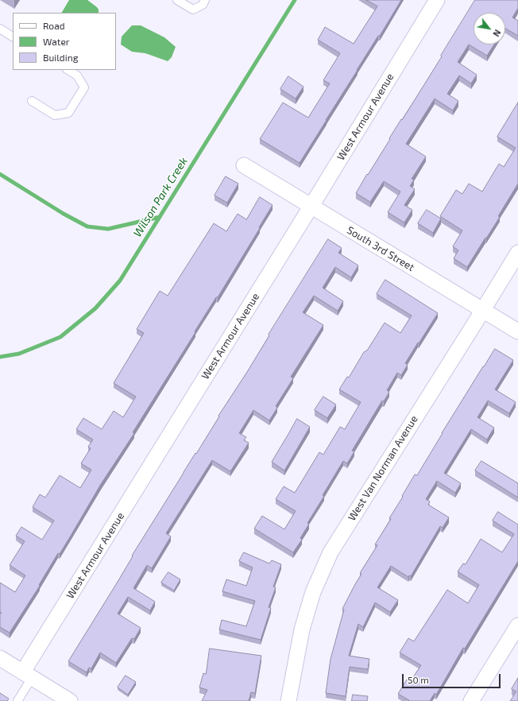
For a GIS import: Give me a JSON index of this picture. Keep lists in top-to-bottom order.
{
  "streets": {
    "street": ["West Armour Avenue", "South 3rd Street", "West Van Norman Avenue"]
  },
  "crossings": [
    ["West Armour Avenue", "South 3rd Street"],
    ["South 3rd Street", "West Van Norman Avenue"]
  ],
  "water": ["Wilson Park Creek"],
  "legend": ["Road", "Water", "Building"],
  "scale_bar": "50 m",
  "north": "bottom right"
}
